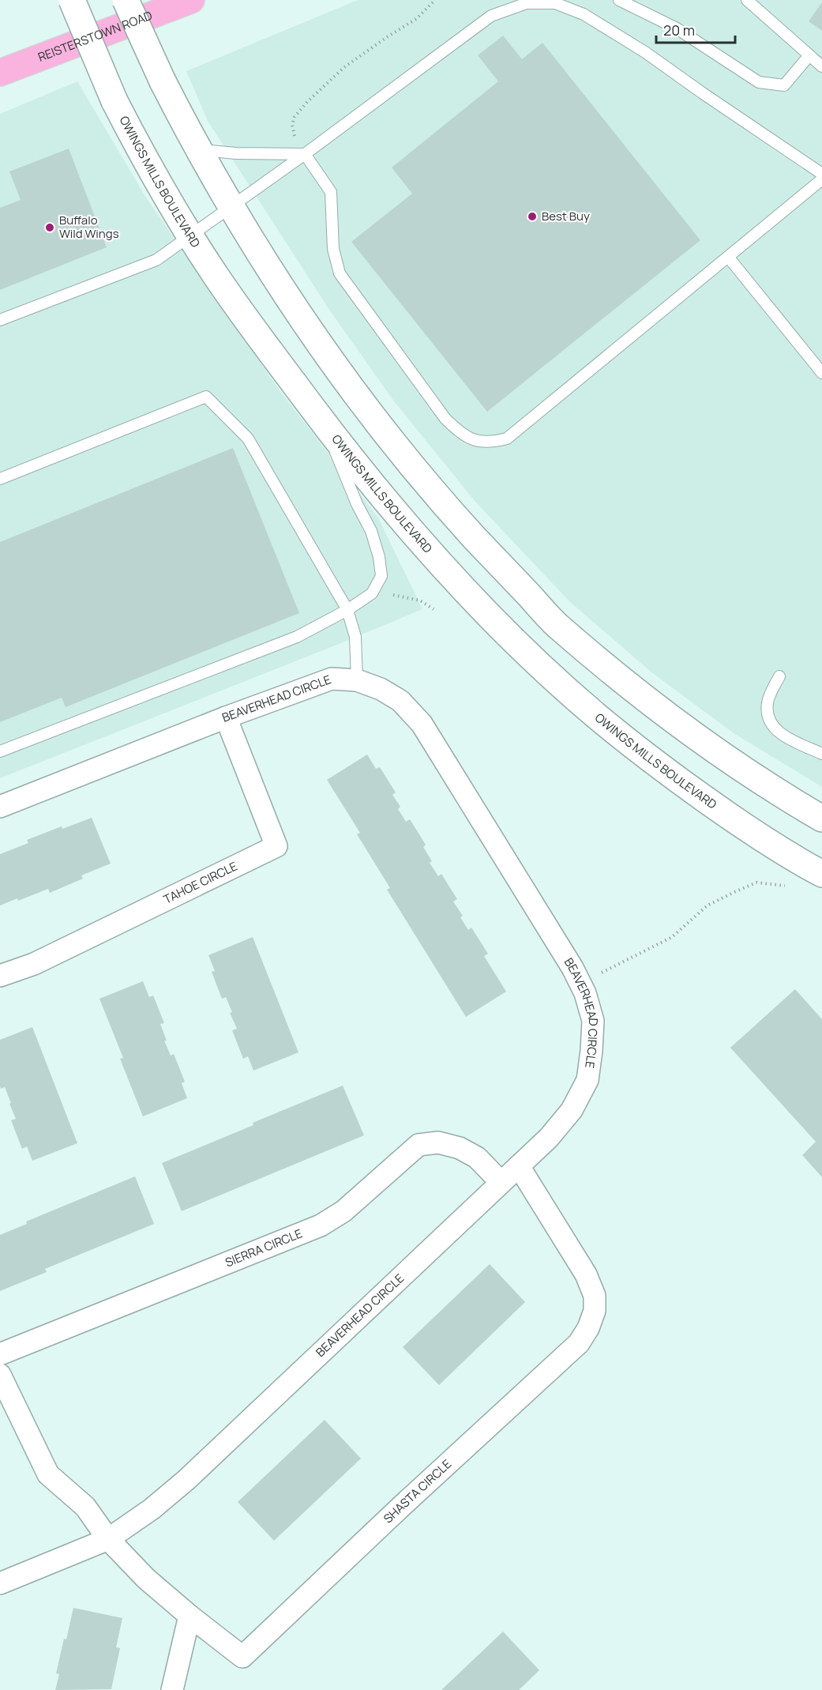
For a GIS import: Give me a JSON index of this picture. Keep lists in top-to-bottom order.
{
  "streets": {
    "main road": ["REISTERSTOWN ROAD", "OWINGS MILLS BOULEVARD"],
    "street": [
      "BEAVERHEAD CIRCLE",
      "TAHOE CIRCLE",
      "SIERRA CIRCLE",
      "SHASTA CIRCLE"
    ]
  },
  "crossings": [
    ["BEAVERHEAD CIRCLE", "TAHOE CIRCLE"],
    ["BEAVERHEAD CIRCLE", "SIERRA CIRCLE"],
    ["BEAVERHEAD CIRCLE", "SHASTA CIRCLE"]
  ],
  "places": ["Best Buy", "Buffalo Wild Wings"],
  "scale_bar": "20 m"
}
